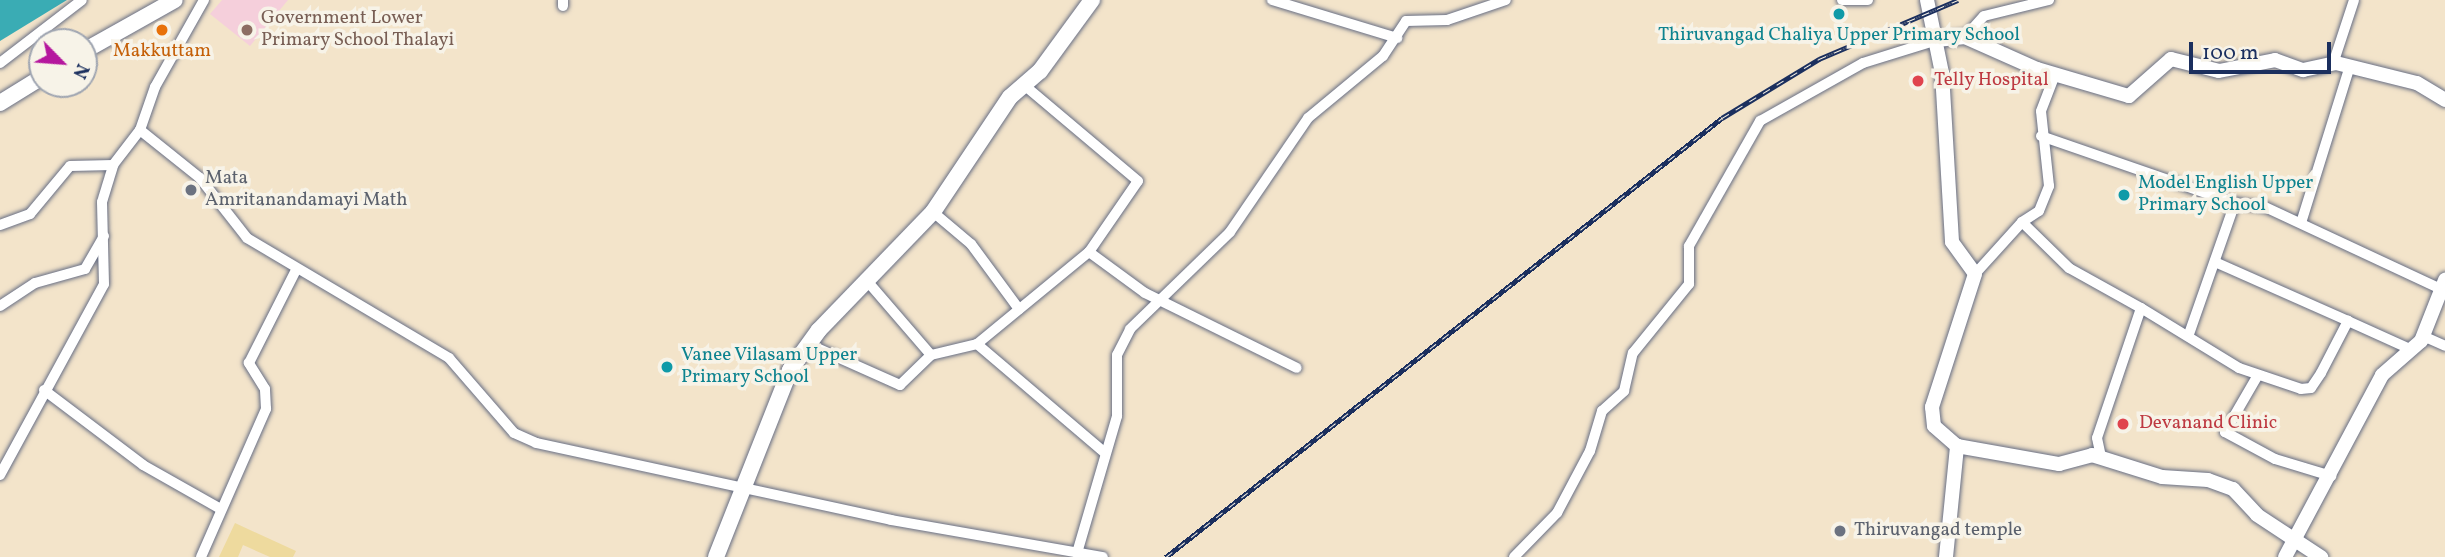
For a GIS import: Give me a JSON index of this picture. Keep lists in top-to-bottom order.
{
  "places": [
    "Thiruvangad Chaliya Upper Primary School",
    "Makkuttam",
    "Government Lower Primary School Thalayi",
    "Telly Hospital",
    "Mata Amritanandamayi Math",
    "Model English Upper Primary School",
    "Vanee Vilasam Upper Primary School",
    "Devanand Clinic",
    "Thiruvangad temple"
  ],
  "scale_bar": "100 m",
  "north": "bottom right"
}
